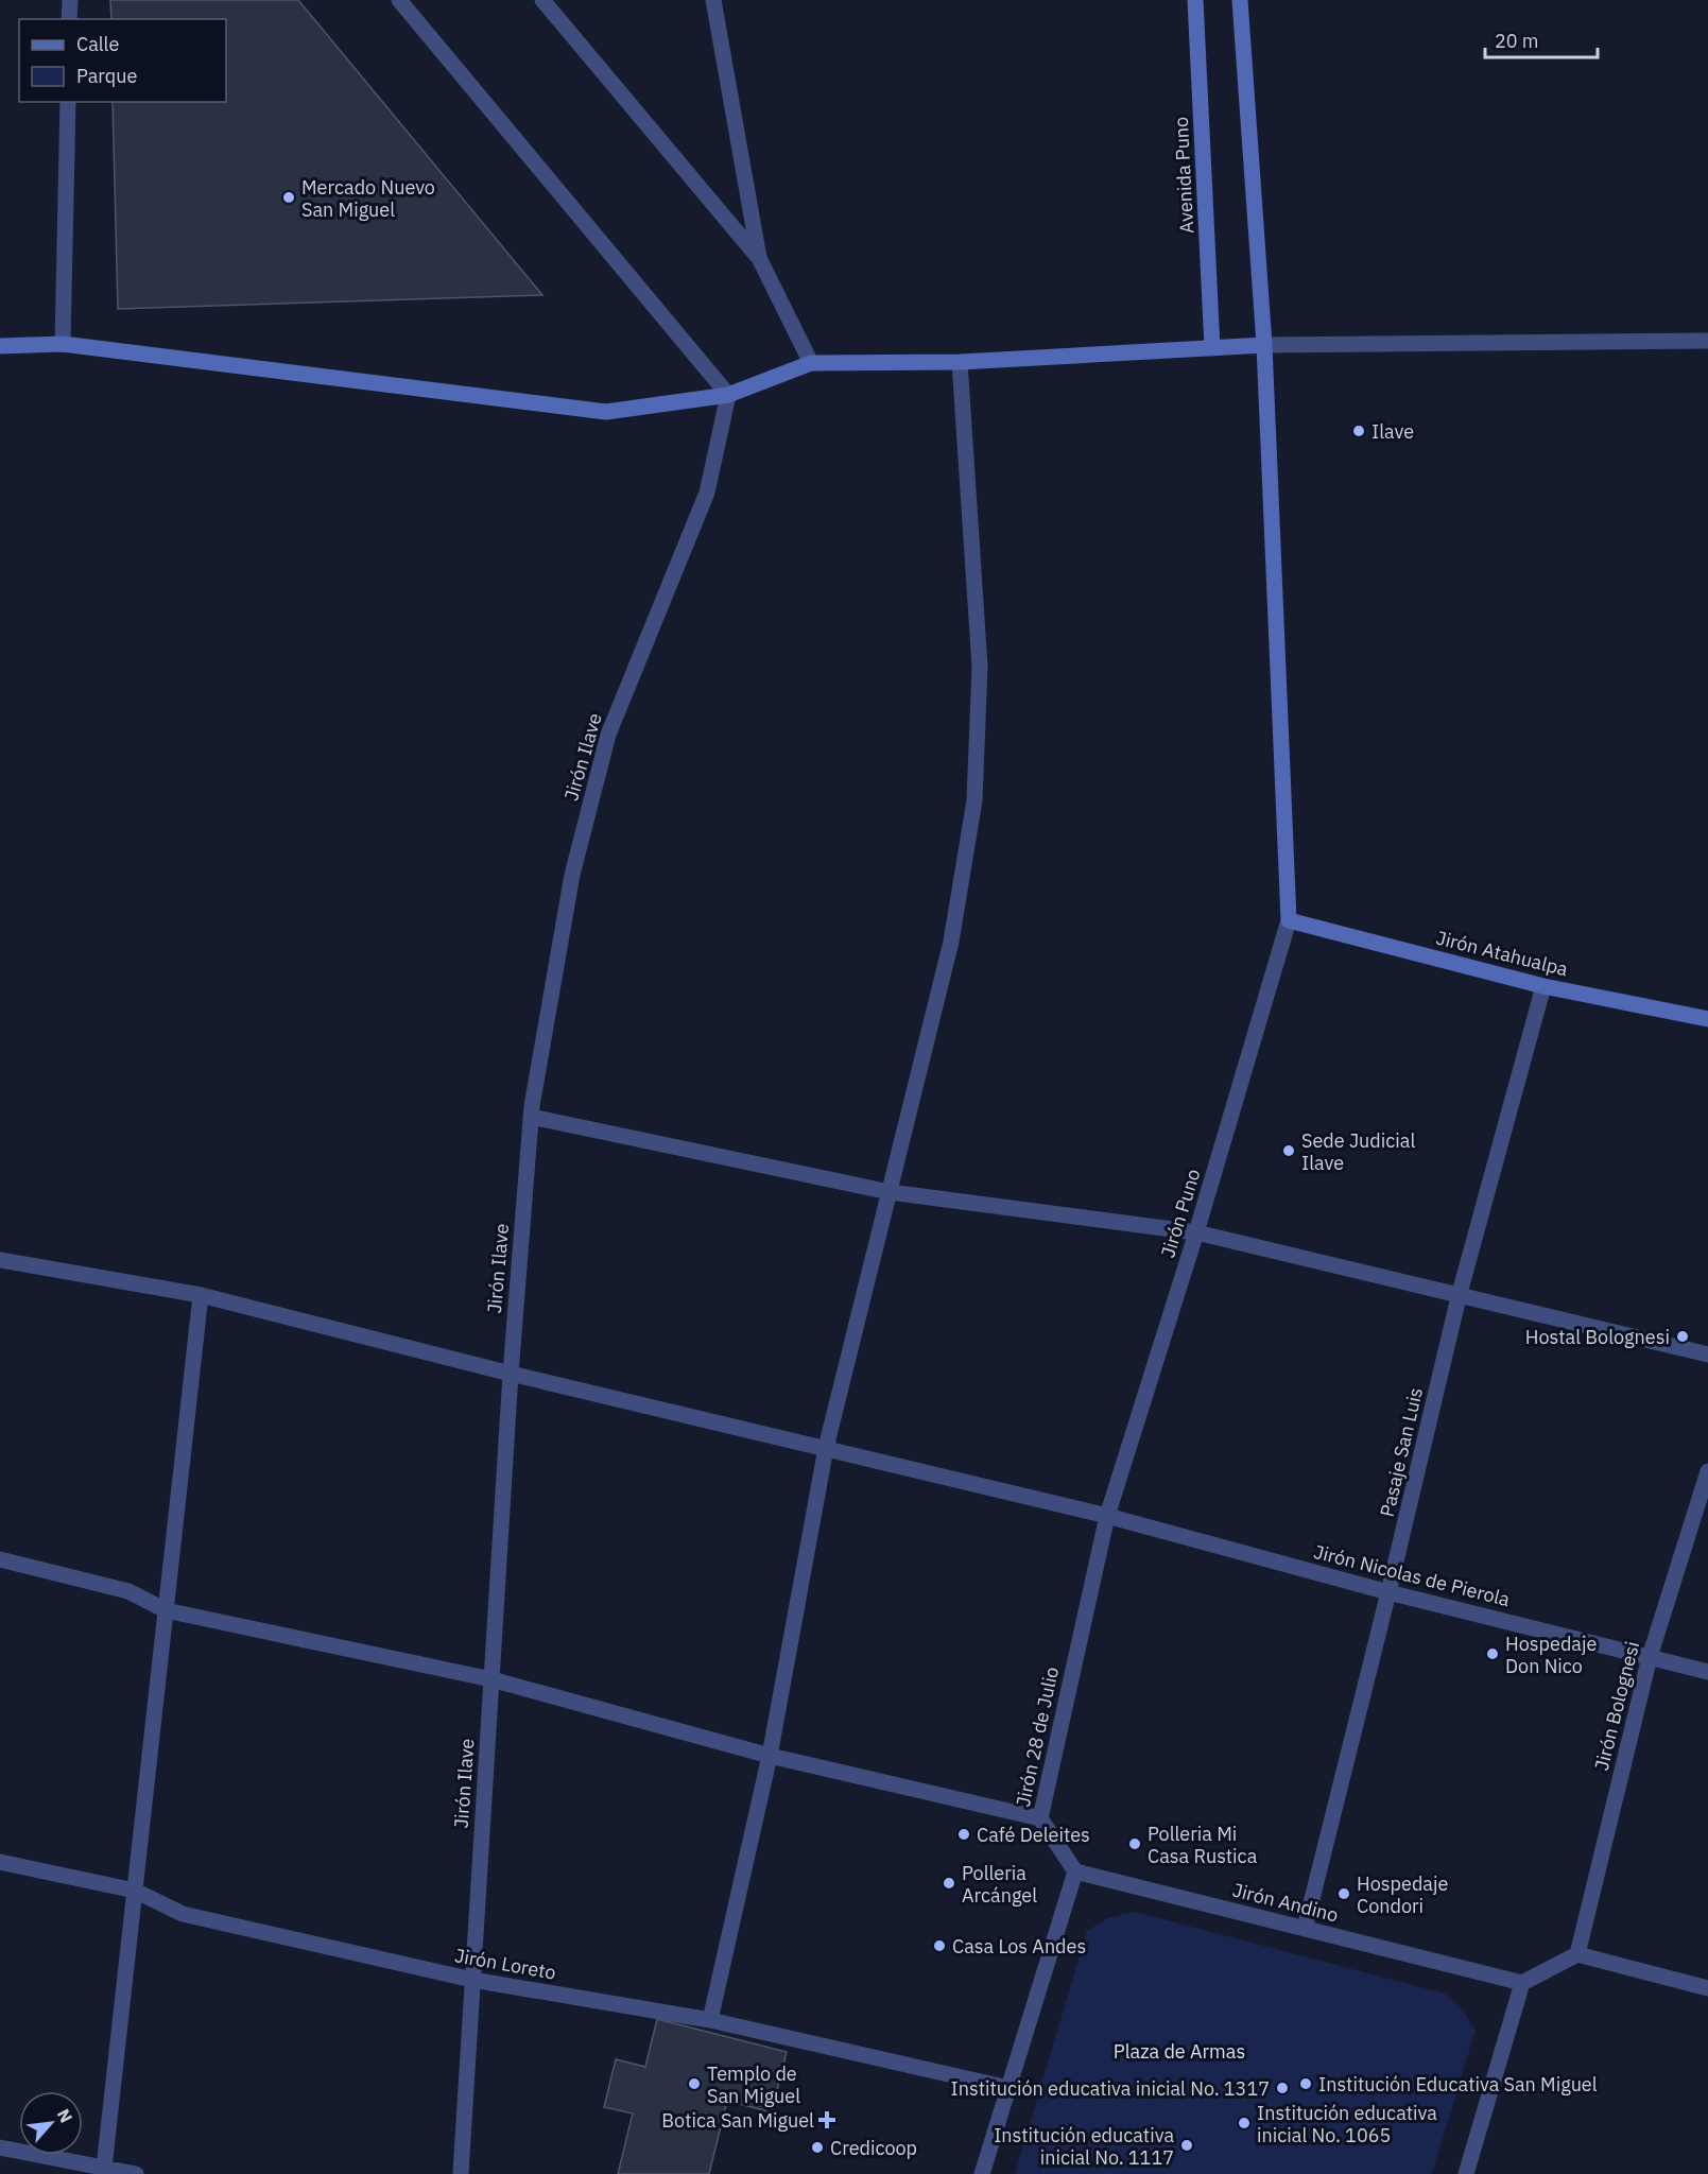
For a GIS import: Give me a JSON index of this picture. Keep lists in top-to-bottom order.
{
  "streets": {
    "street": [
      "Avenida Puno",
      "Jirón Ilave",
      "Jirón Atahualpa",
      "Jirón Puno",
      "Pasaje San Luis",
      "Jirón Nicolas de Pierola",
      "Jirón Bolognesi",
      "Jirón 28 de Julio",
      "Jirón Andino",
      "Jirón Loreto"
    ]
  },
  "crossings": [
    ["Jirón Ilave", "Jirón Nicolas de Pierola"],
    ["Jirón Ilave", "Jirón Loreto"],
    ["Jirón Atahualpa", "Jirón Puno"],
    ["Jirón Atahualpa", "Pasaje San Luis"],
    ["Jirón Puno", "Jirón Nicolas de Pierola"],
    ["Jirón Puno", "Jirón 28 de Julio"],
    ["Pasaje San Luis", "Jirón Nicolas de Pierola"],
    ["Pasaje San Luis", "Jirón Andino"],
    ["Jirón Nicolas de Pierola", "Jirón Bolognesi"],
    ["Jirón Nicolas de Pierola", "Jirón 28 de Julio"],
    ["Jirón 28 de Julio", "Jirón Andino"]
  ],
  "parks": ["Plaza de Armas"],
  "places": {
    "other": [
      "Mercado Nuevo San Miguel",
      "Ilave",
      "Sede Judicial Ilave",
      "Hostal Bolognesi",
      "Hospedaje Don Nico",
      "Café Deleites",
      "Polleria Mi Casa Rustica",
      "Polleria Arcángel",
      "Hospedaje Condori",
      "Casa Los Andes",
      "Templo de San Miguel",
      "Institución Educativa San Miguel",
      "Institución educativa inicial No. 1317",
      "Institución educativa inicial No. 1065",
      "Institución educativa inicial No. 1117",
      "Credicoop"
    ],
    "health": ["Botica San Miguel"]
  },
  "legend": ["Calle", "Parque"],
  "scale_bar": "20 m",
  "north": "top right"
}
